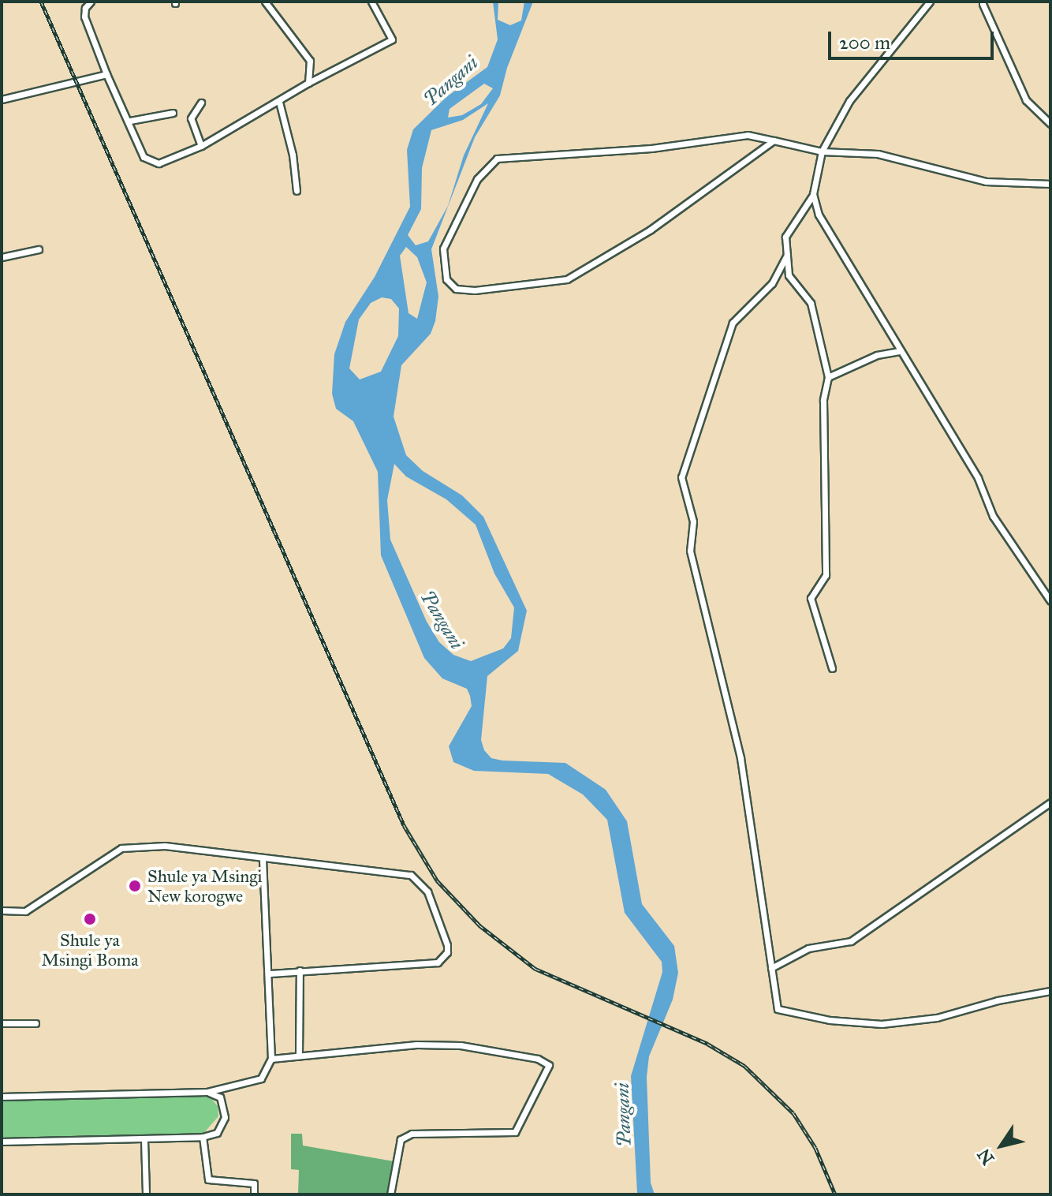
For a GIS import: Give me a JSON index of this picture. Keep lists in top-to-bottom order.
{
  "water": ["Pangani"],
  "places": ["Shule ya Msingi New korogwe", "Shule ya Msingi Boma"],
  "scale_bar": "200 m",
  "north": "bottom left"
}
